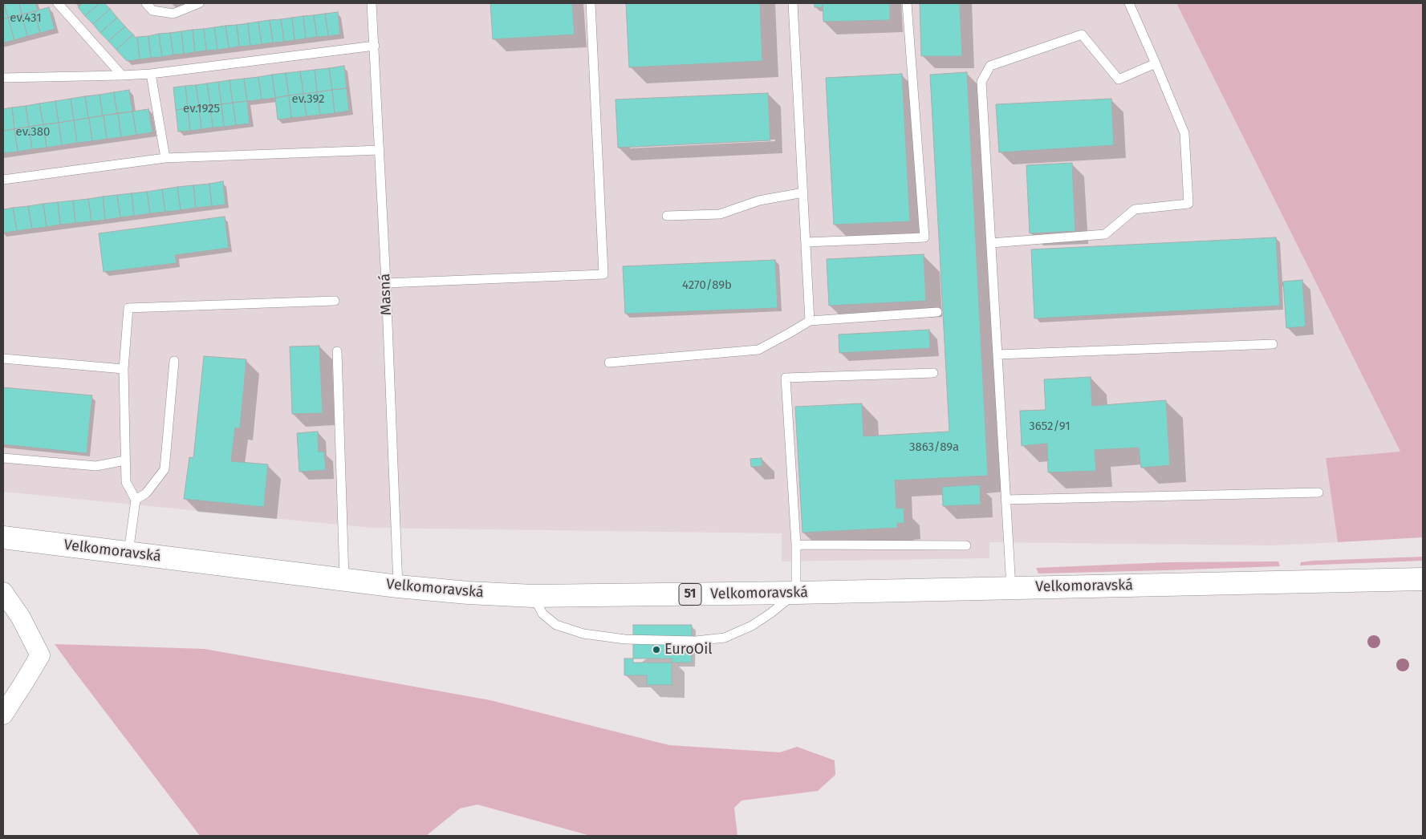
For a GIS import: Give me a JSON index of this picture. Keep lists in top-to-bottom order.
{
  "streets": {
    "main road": ["Velkomoravská", "51"],
    "lane": ["Masná"]
  },
  "crossings": [
    ["Masná", "Velkomoravská"]
  ],
  "places": ["EuroOil"],
  "house_numbers": [
    "ev.431",
    "ev.392",
    "ev.1925",
    "ev.380",
    "4270/89b",
    "3652/91",
    "3863/89a"
  ]
}
